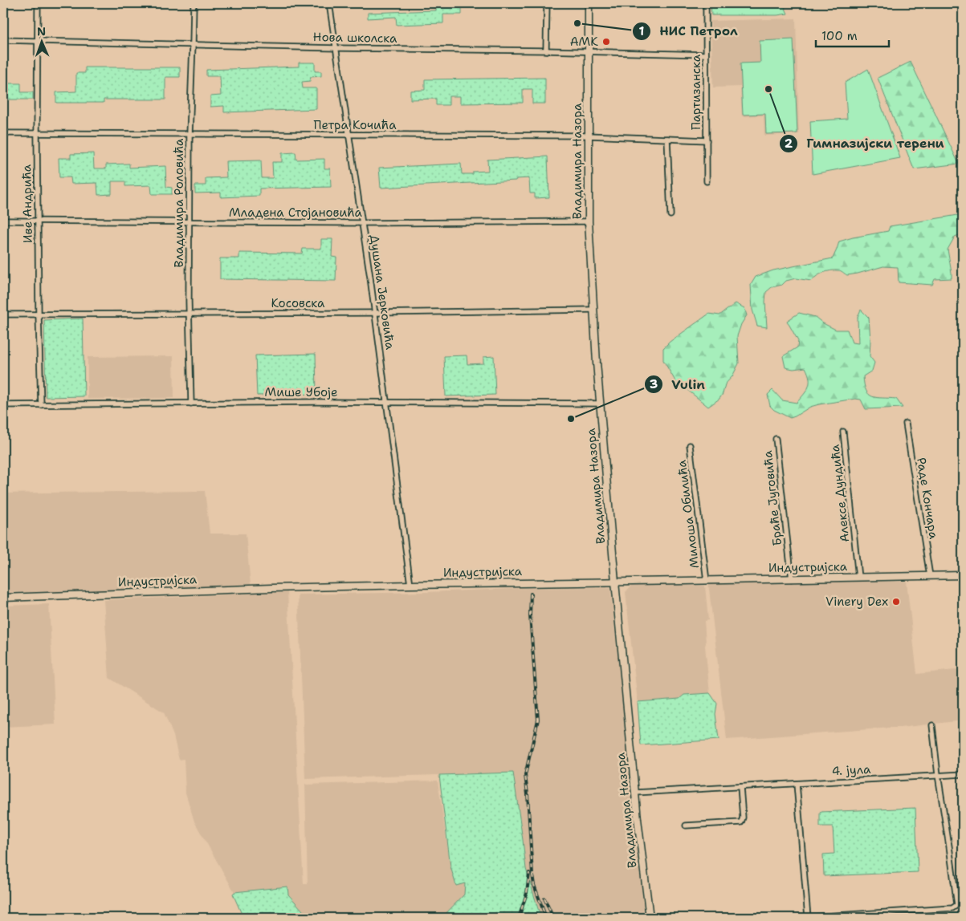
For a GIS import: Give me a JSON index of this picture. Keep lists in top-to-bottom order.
{
  "streets": {
    "main road": ["Владимира Назора", "Индустријска"],
    "street": [
      "Нова школска",
      "Партизанска",
      "Петра Кочића",
      "Владимира Роловића",
      "Иве Андрића",
      "Младена Стојановића",
      "Душана Јерковића",
      "Косовска",
      "Мише Убоје",
      "Алексе Дундића",
      "Браће Југовића",
      "Раде Кончара",
      "Милоша Обилића",
      "4. јула"
    ]
  },
  "crossings": [
    ["Нова школска", "Партизанска"],
    ["Нова школска", "Владимира Назора"],
    ["Нова школска", "Владимира Роловића"],
    ["Нова школска", "Иве Андрића"],
    ["Нова школска", "Душана Јерковића"],
    ["Партизанска", "Петра Кочића"],
    ["Петра Кочића", "Владимира Назора"],
    ["Петра Кочића", "Владимира Роловића"],
    ["Петра Кочића", "Иве Андрића"],
    ["Петра Кочића", "Душана Јерковића"],
    ["Владимира Назора", "Младена Стојановића"],
    ["Владимира Назора", "Косовска"],
    ["Владимира Назора", "Мише Убоје"],
    ["Владимира Назора", "Индустријска"],
    ["Владимира Назора", "4. јула"],
    ["Владимира Роловића", "Младена Стојановића"],
    ["Владимира Роловића", "Косовска"],
    ["Владимира Роловића", "Мише Убоје"],
    ["Иве Андрића", "Младена Стојановића"],
    ["Иве Андрића", "Косовска"],
    ["Иве Андрића", "Мише Убоје"],
    ["Младена Стојановића", "Душана Јерковића"],
    ["Душана Јерковића", "Косовска"],
    ["Душана Јерковића", "Мише Убоје"],
    ["Душана Јерковића", "Индустријска"],
    ["Алексе Дундића", "Индустријска"],
    ["Браће Југовића", "Индустријска"],
    ["Раде Кончара", "Индустријска"],
    ["Милоша Обилића", "Индустријска"]
  ],
  "places": [
    "НИС Петрол",
    "АМК",
    "Гимназијски терени",
    "Vulin",
    "Vinery Dex"
  ],
  "scale_bar": "100 m",
  "north": "top"
}
